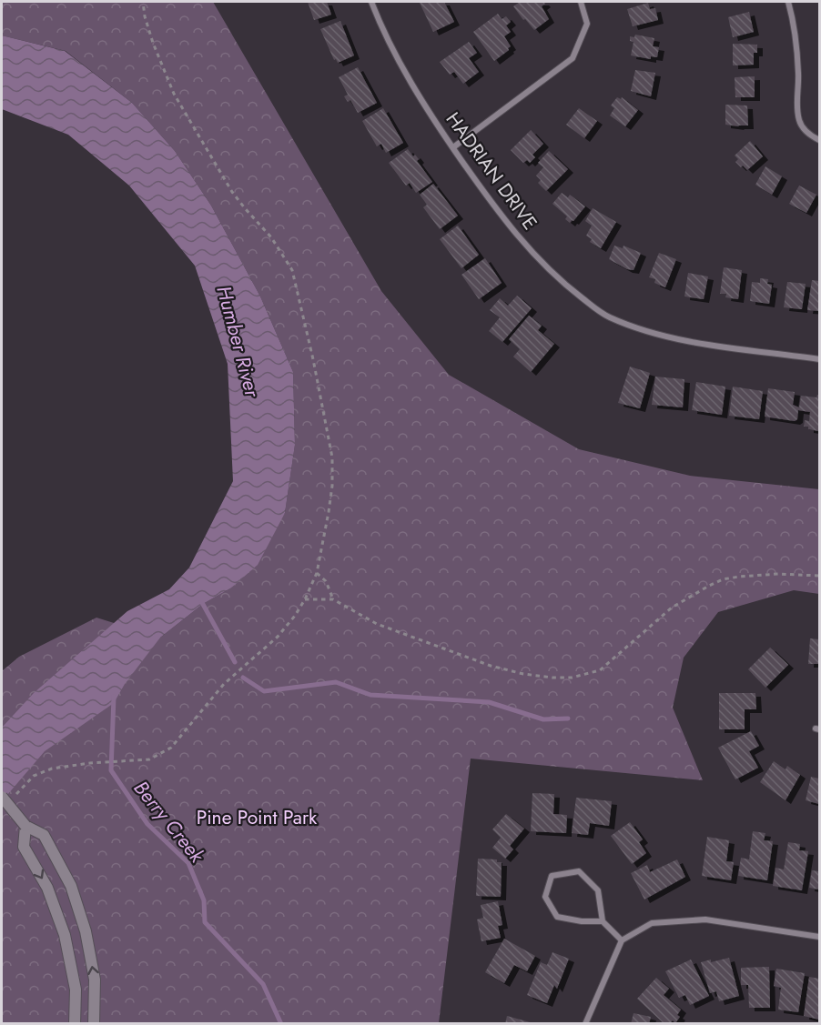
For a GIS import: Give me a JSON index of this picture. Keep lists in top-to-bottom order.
{
  "streets": {
    "street": ["HADRIAN DRIVE"]
  },
  "water": ["Humber River", "Berry Creek"],
  "parks": ["Pine Point Park"]
}
